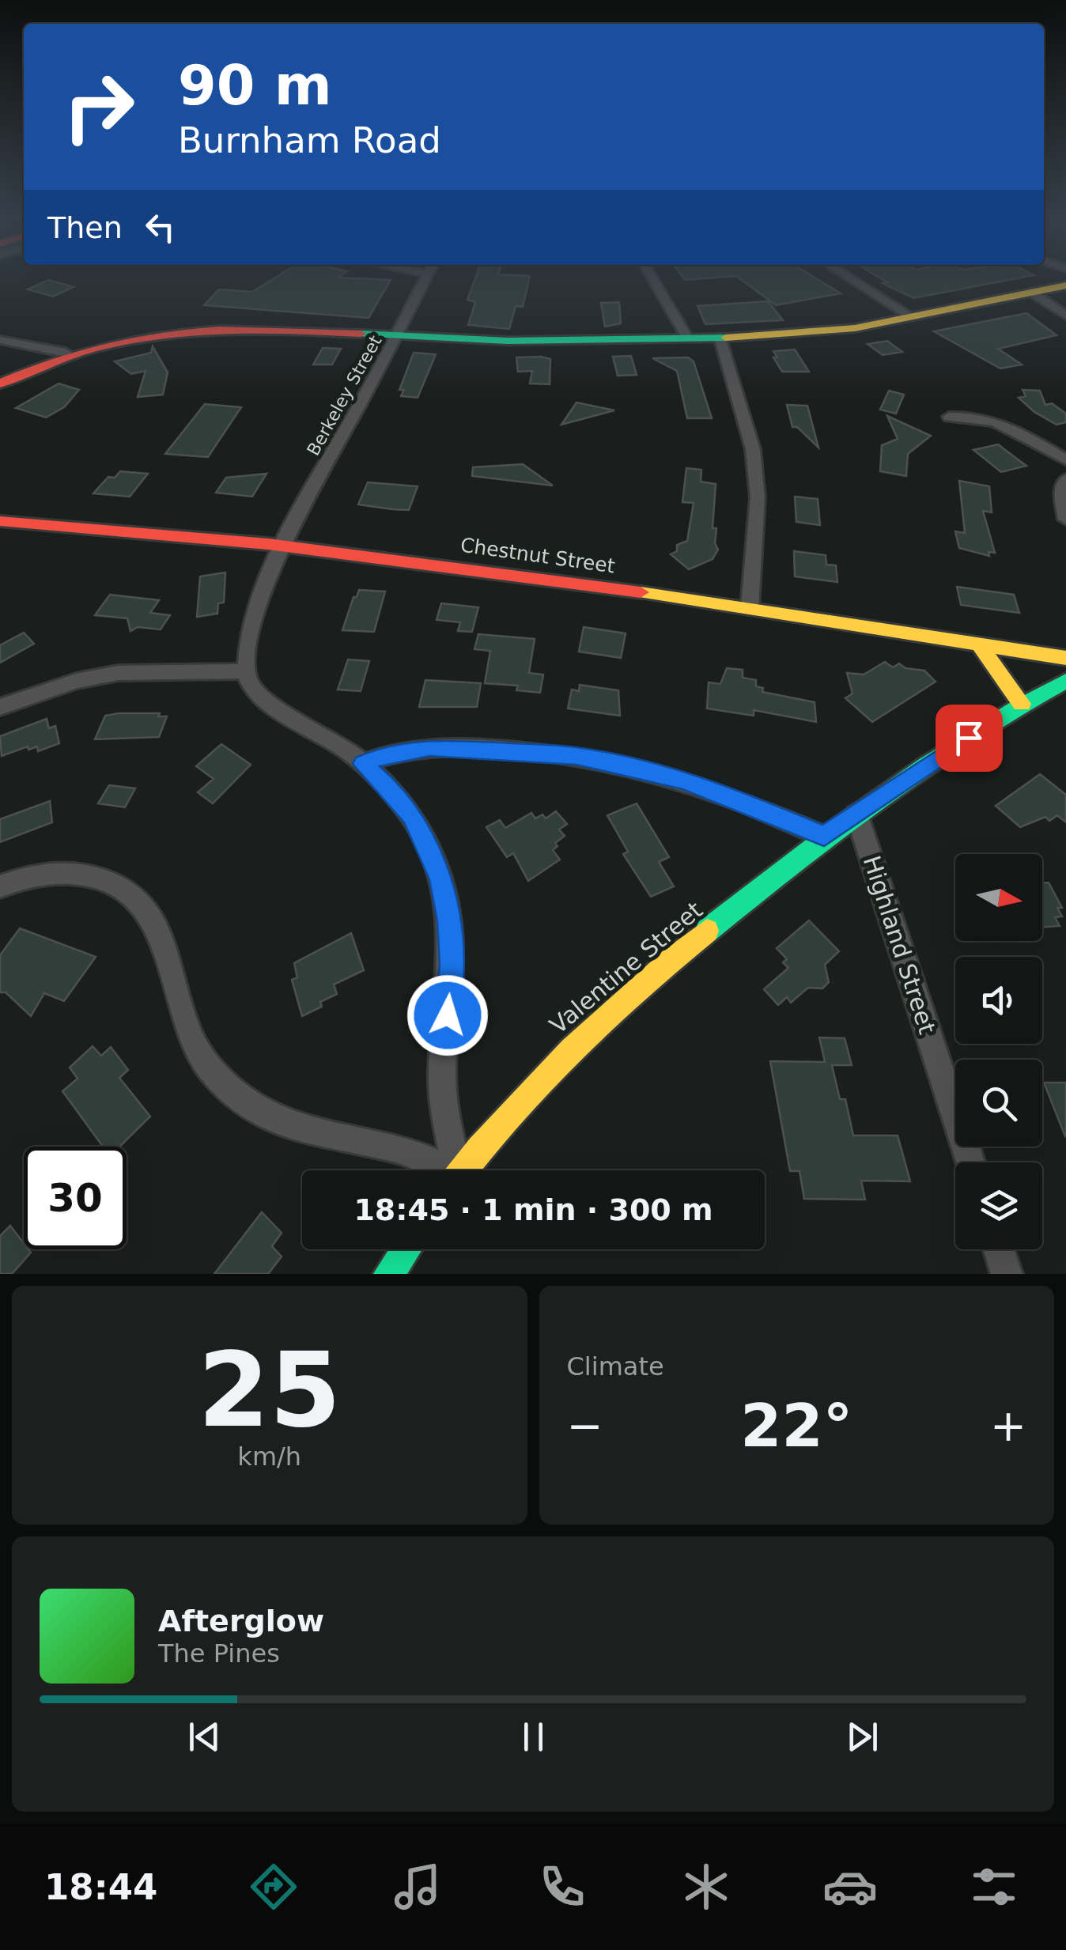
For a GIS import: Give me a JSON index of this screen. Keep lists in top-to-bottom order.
{
  "streets": {
    "street": [
      "Berkeley Street",
      "Chestnut Street",
      "Highland Street",
      "Valentine Street"
    ]
  },
  "crossings": [
    ["Berkeley Street", "Chestnut Street"],
    ["Highland Street", "Valentine Street"]
  ],
  "north": "right",
  "page": {
    "turn": ["90 m", "Burnham Road"],
    "then": "Then",
    "limit": "30",
    "trip": "18:45 · 1 min · 300 m",
    "tile": [
      ["25", "km/h"],
      "Climate"
    ],
    "heat": ["−", "22°", "+"],
    "song": ["Afterglow", "The Pines"],
    "tabs": "18:44"
  }
}
